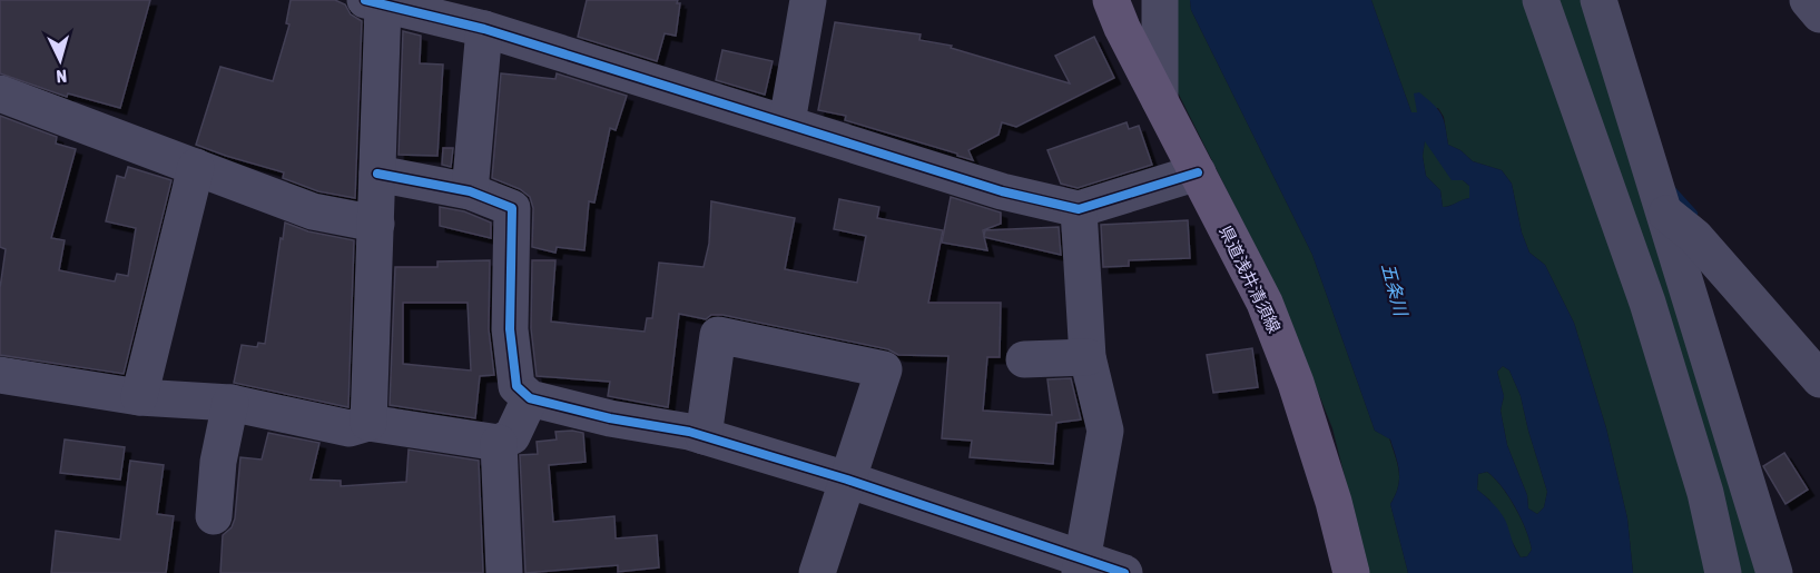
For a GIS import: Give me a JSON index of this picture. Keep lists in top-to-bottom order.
{
  "streets": {
    "main road": ["県道浅井清須線"]
  },
  "water": ["五条川"],
  "north": "bottom"
}
